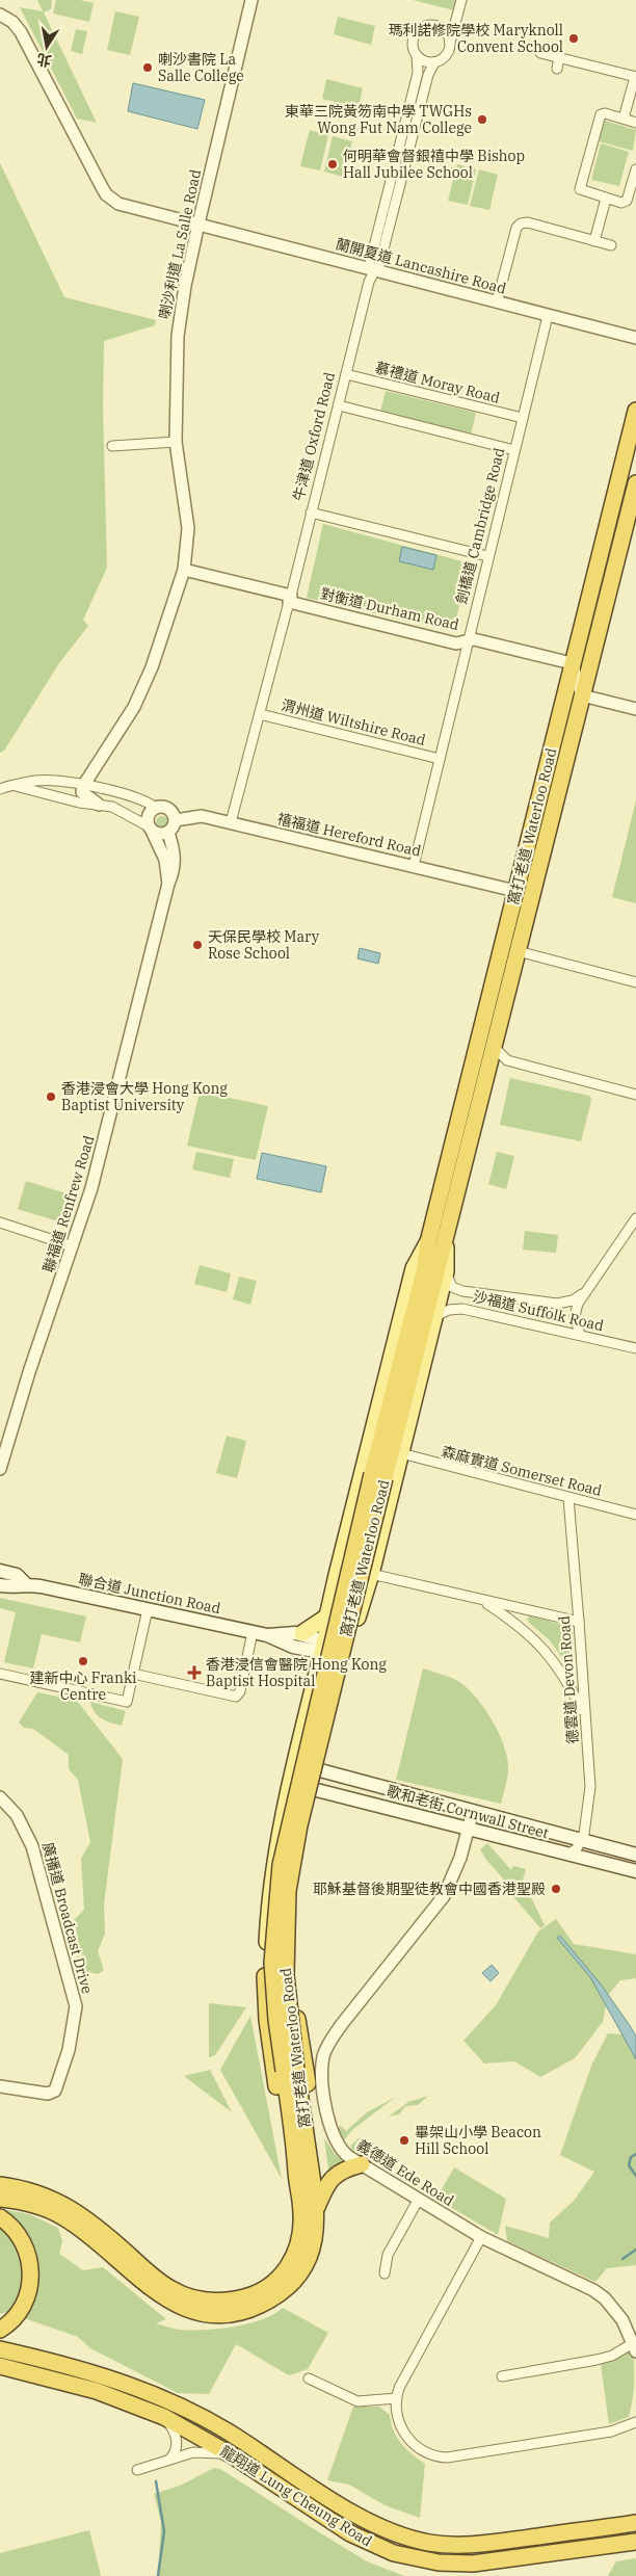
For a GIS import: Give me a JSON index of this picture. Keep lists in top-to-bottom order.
{
  "streets": {
    "highway": ["窩打老道 Waterloo Road", "龍翔道 Lung Cheung Road"],
    "main road": ["聯合道 Junction Road", "歌和老街 Cornwall Street"],
    "street": [
      "喇沙利道 La Salle Road",
      "蘭開夏道 Lancashire Road",
      "慕禮道 Moray Road",
      "牛津道 Oxford Road",
      "劍橋道 Cambridge Road",
      "對衡道 Durham Road",
      "渭州道 Wiltshire Road",
      "禧福道 Hereford Road",
      "聯福道 Renfrew Road",
      "沙福道 Suffolk Road",
      "森麻實道 Somerset Road",
      "德雲道 Devon Road",
      "廣播道 Broadcast Drive",
      "義德道 Ede Road"
    ]
  },
  "crossings": [
    ["喇沙利道 La Salle Road", "蘭開夏道 Lancashire Road"],
    ["喇沙利道 La Salle Road", "對衡道 Durham Road"],
    ["蘭開夏道 Lancashire Road", "牛津道 Oxford Road"],
    ["蘭開夏道 Lancashire Road", "劍橋道 Cambridge Road"],
    ["慕禮道 Moray Road", "牛津道 Oxford Road"],
    ["慕禮道 Moray Road", "劍橋道 Cambridge Road"],
    ["牛津道 Oxford Road", "對衡道 Durham Road"],
    ["牛津道 Oxford Road", "渭州道 Wiltshire Road"],
    ["牛津道 Oxford Road", "禧福道 Hereford Road"],
    ["劍橋道 Cambridge Road", "對衡道 Durham Road"],
    ["劍橋道 Cambridge Road", "渭州道 Wiltshire Road"],
    ["劍橋道 Cambridge Road", "禧福道 Hereford Road"],
    ["對衡道 Durham Road", "窩打老道 Waterloo Road"],
    ["窩打老道 Waterloo Road", "禧福道 Hereford Road"],
    ["窩打老道 Waterloo Road", "沙福道 Suffolk Road"],
    ["窩打老道 Waterloo Road", "森麻實道 Somerset Road"],
    ["窩打老道 Waterloo Road", "聯合道 Junction Road"],
    ["窩打老道 Waterloo Road", "歌和老街 Cornwall Street"],
    ["禧福道 Hereford Road", "聯福道 Renfrew Road"],
    ["森麻實道 Somerset Road", "德雲道 Devon Road"],
    ["德雲道 Devon Road", "歌和老街 Cornwall Street"],
    ["歌和老街 Cornwall Street", "義德道 Ede Road"]
  ],
  "places": {
    "other": [
      "瑪利諾修院學校 Maryknoll Convent School",
      "喇沙書院 La Salle College",
      "東華三院黃笏南中學 TWGHs Wong Fut Nam College",
      "何明華會督銀禧中學 Bishop Hall Jubilee School",
      "天保民學校 Mary Rose School",
      "香港浸會大學 Hong Kong Baptist University",
      "建新中心 Franki Centre",
      "耶穌基督後期聖徒教會中國香港聖殿",
      "畢架山小學 Beacon Hill School"
    ],
    "health": ["香港浸信會醫院 Hong Kong Baptist Hospital"]
  },
  "north": "bottom"
}
